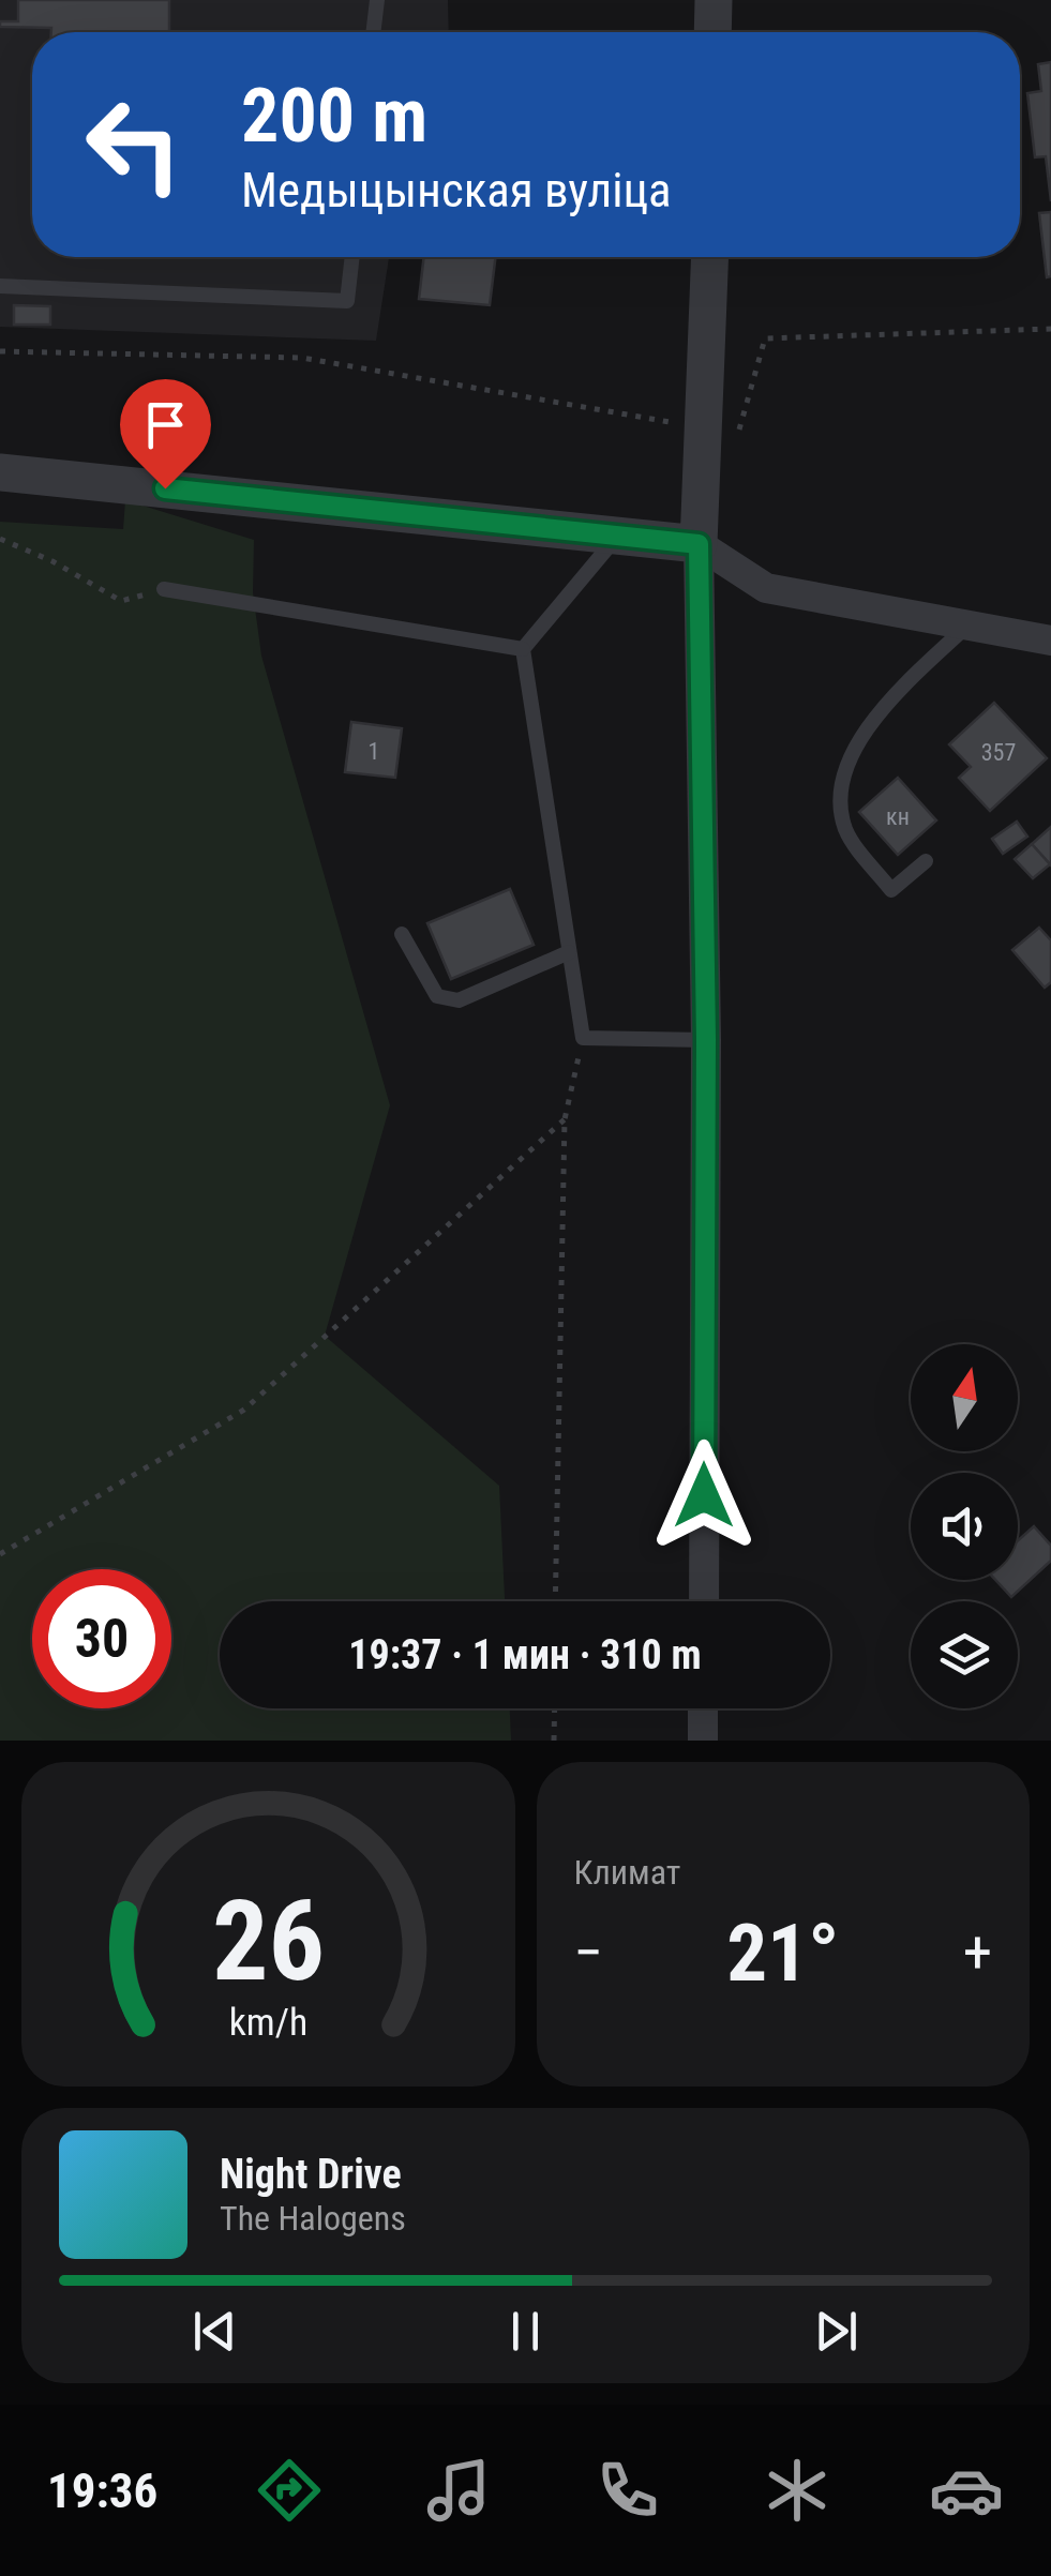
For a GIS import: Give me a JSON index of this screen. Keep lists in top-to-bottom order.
{
  "house_numbers": ["1", "357", "кн"],
  "north": "top",
  "page": {
    "turn": ["200 m", "Медыцынская вуліца"],
    "limit": "30",
    "trip": "19:37 · 1 мин · 310 m",
    "tile": "Климат",
    "heat": ["−", "21°", "+"],
    "song": ["Night Drive", "The Halogens"],
    "tabs": "19:36",
    "gauge": ["26", "km/h"]
  }
}
